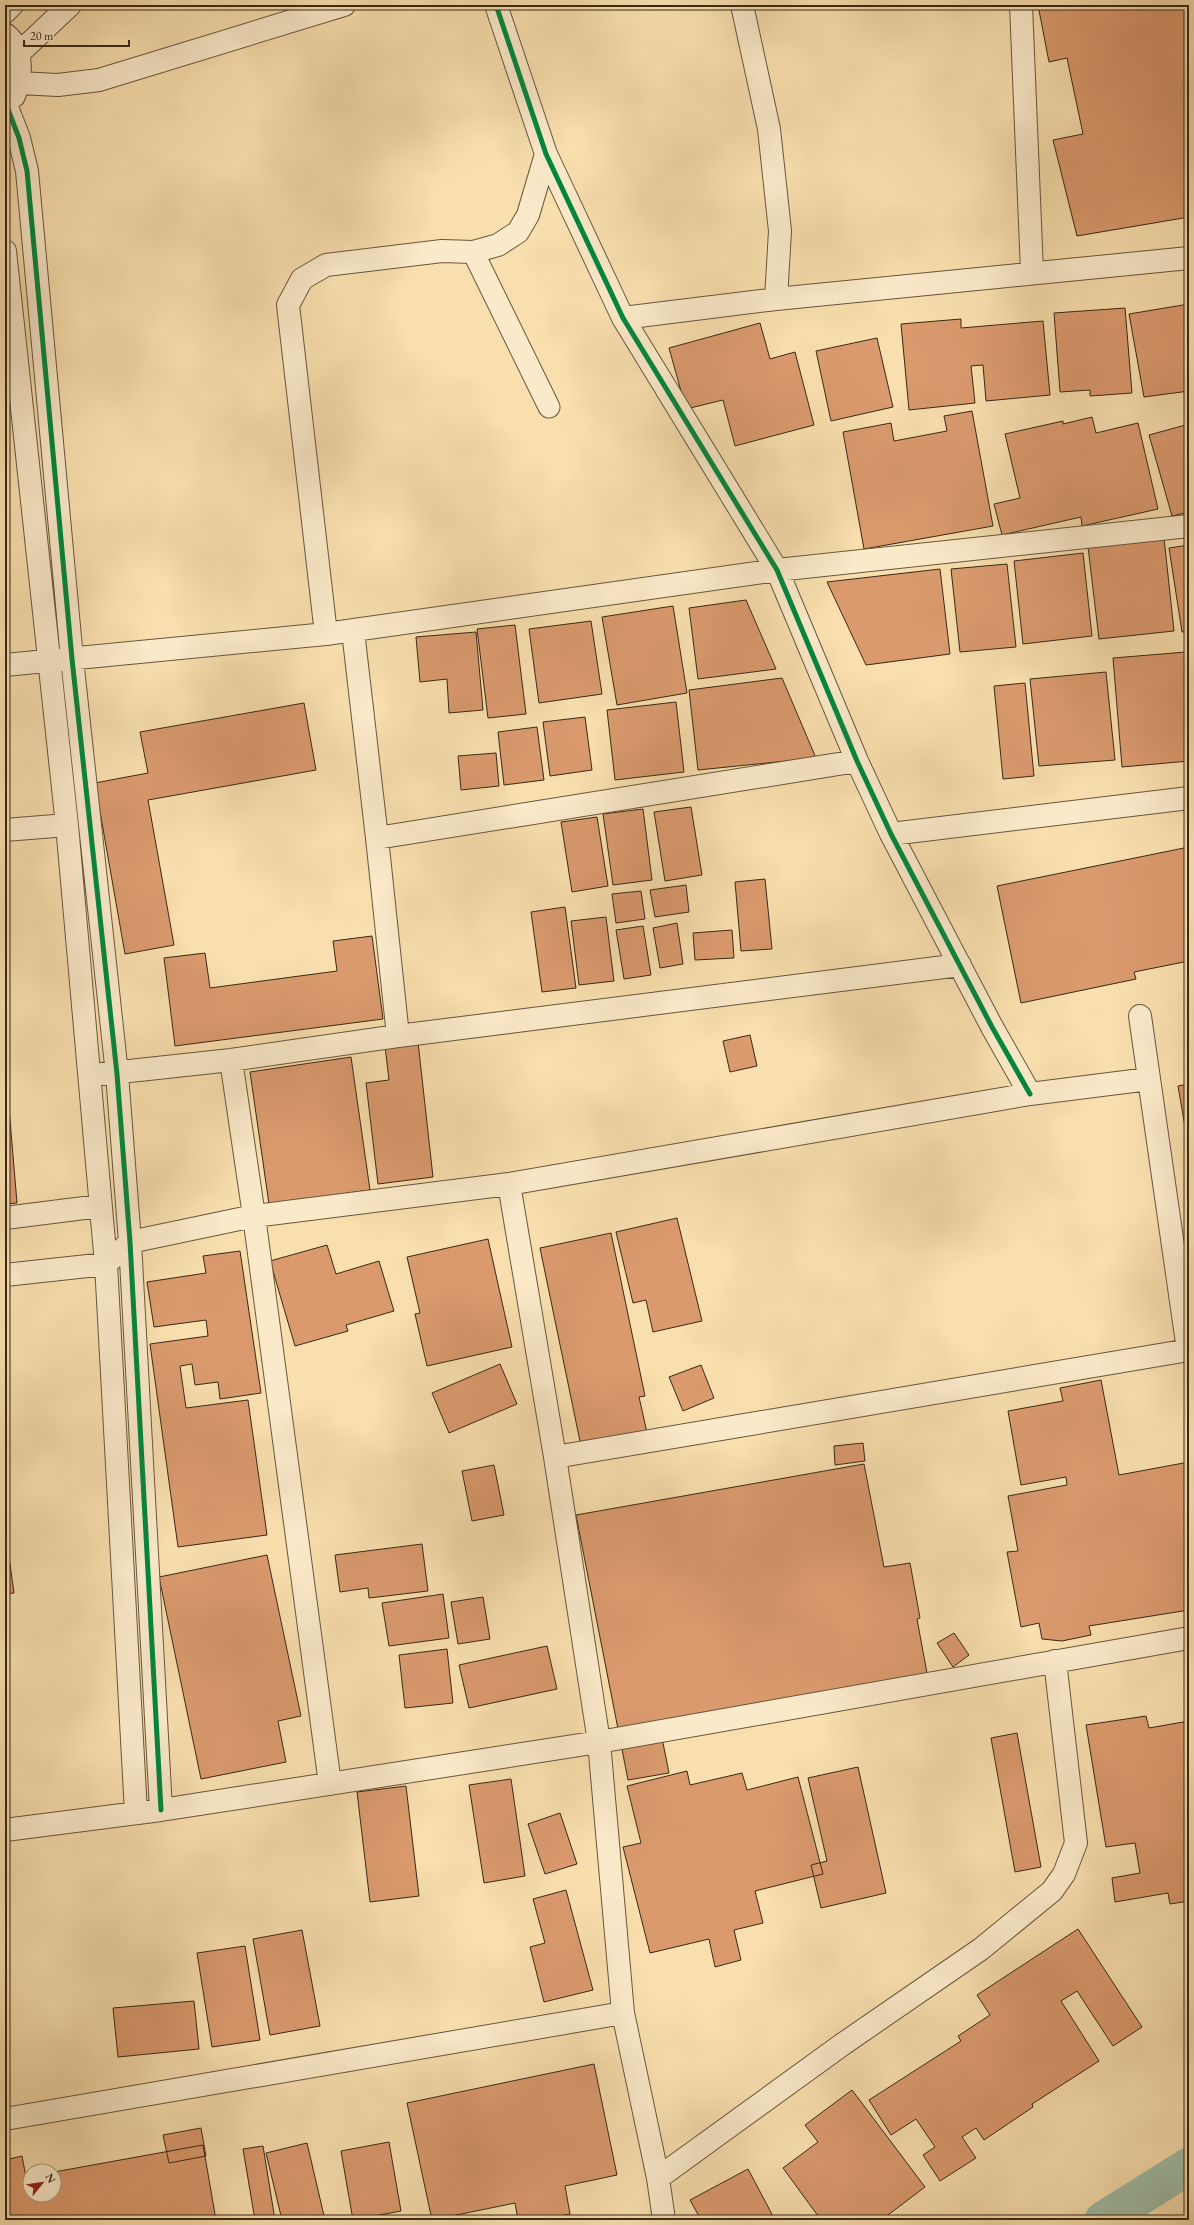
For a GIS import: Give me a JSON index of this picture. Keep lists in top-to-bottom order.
{
  "scale_bar": "20 m",
  "north": "top right"
}
